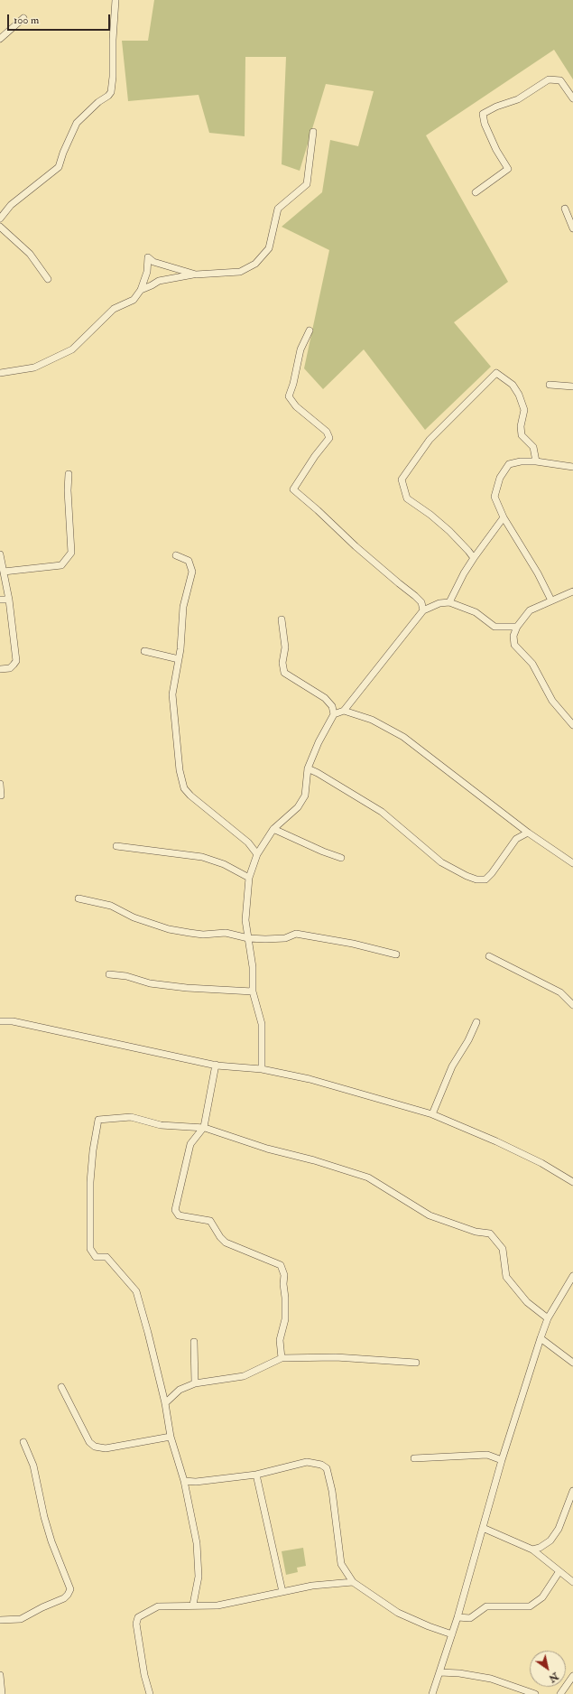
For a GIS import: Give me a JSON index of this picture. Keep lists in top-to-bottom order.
{
  "scale_bar": "100 m",
  "north": "bottom right"
}
